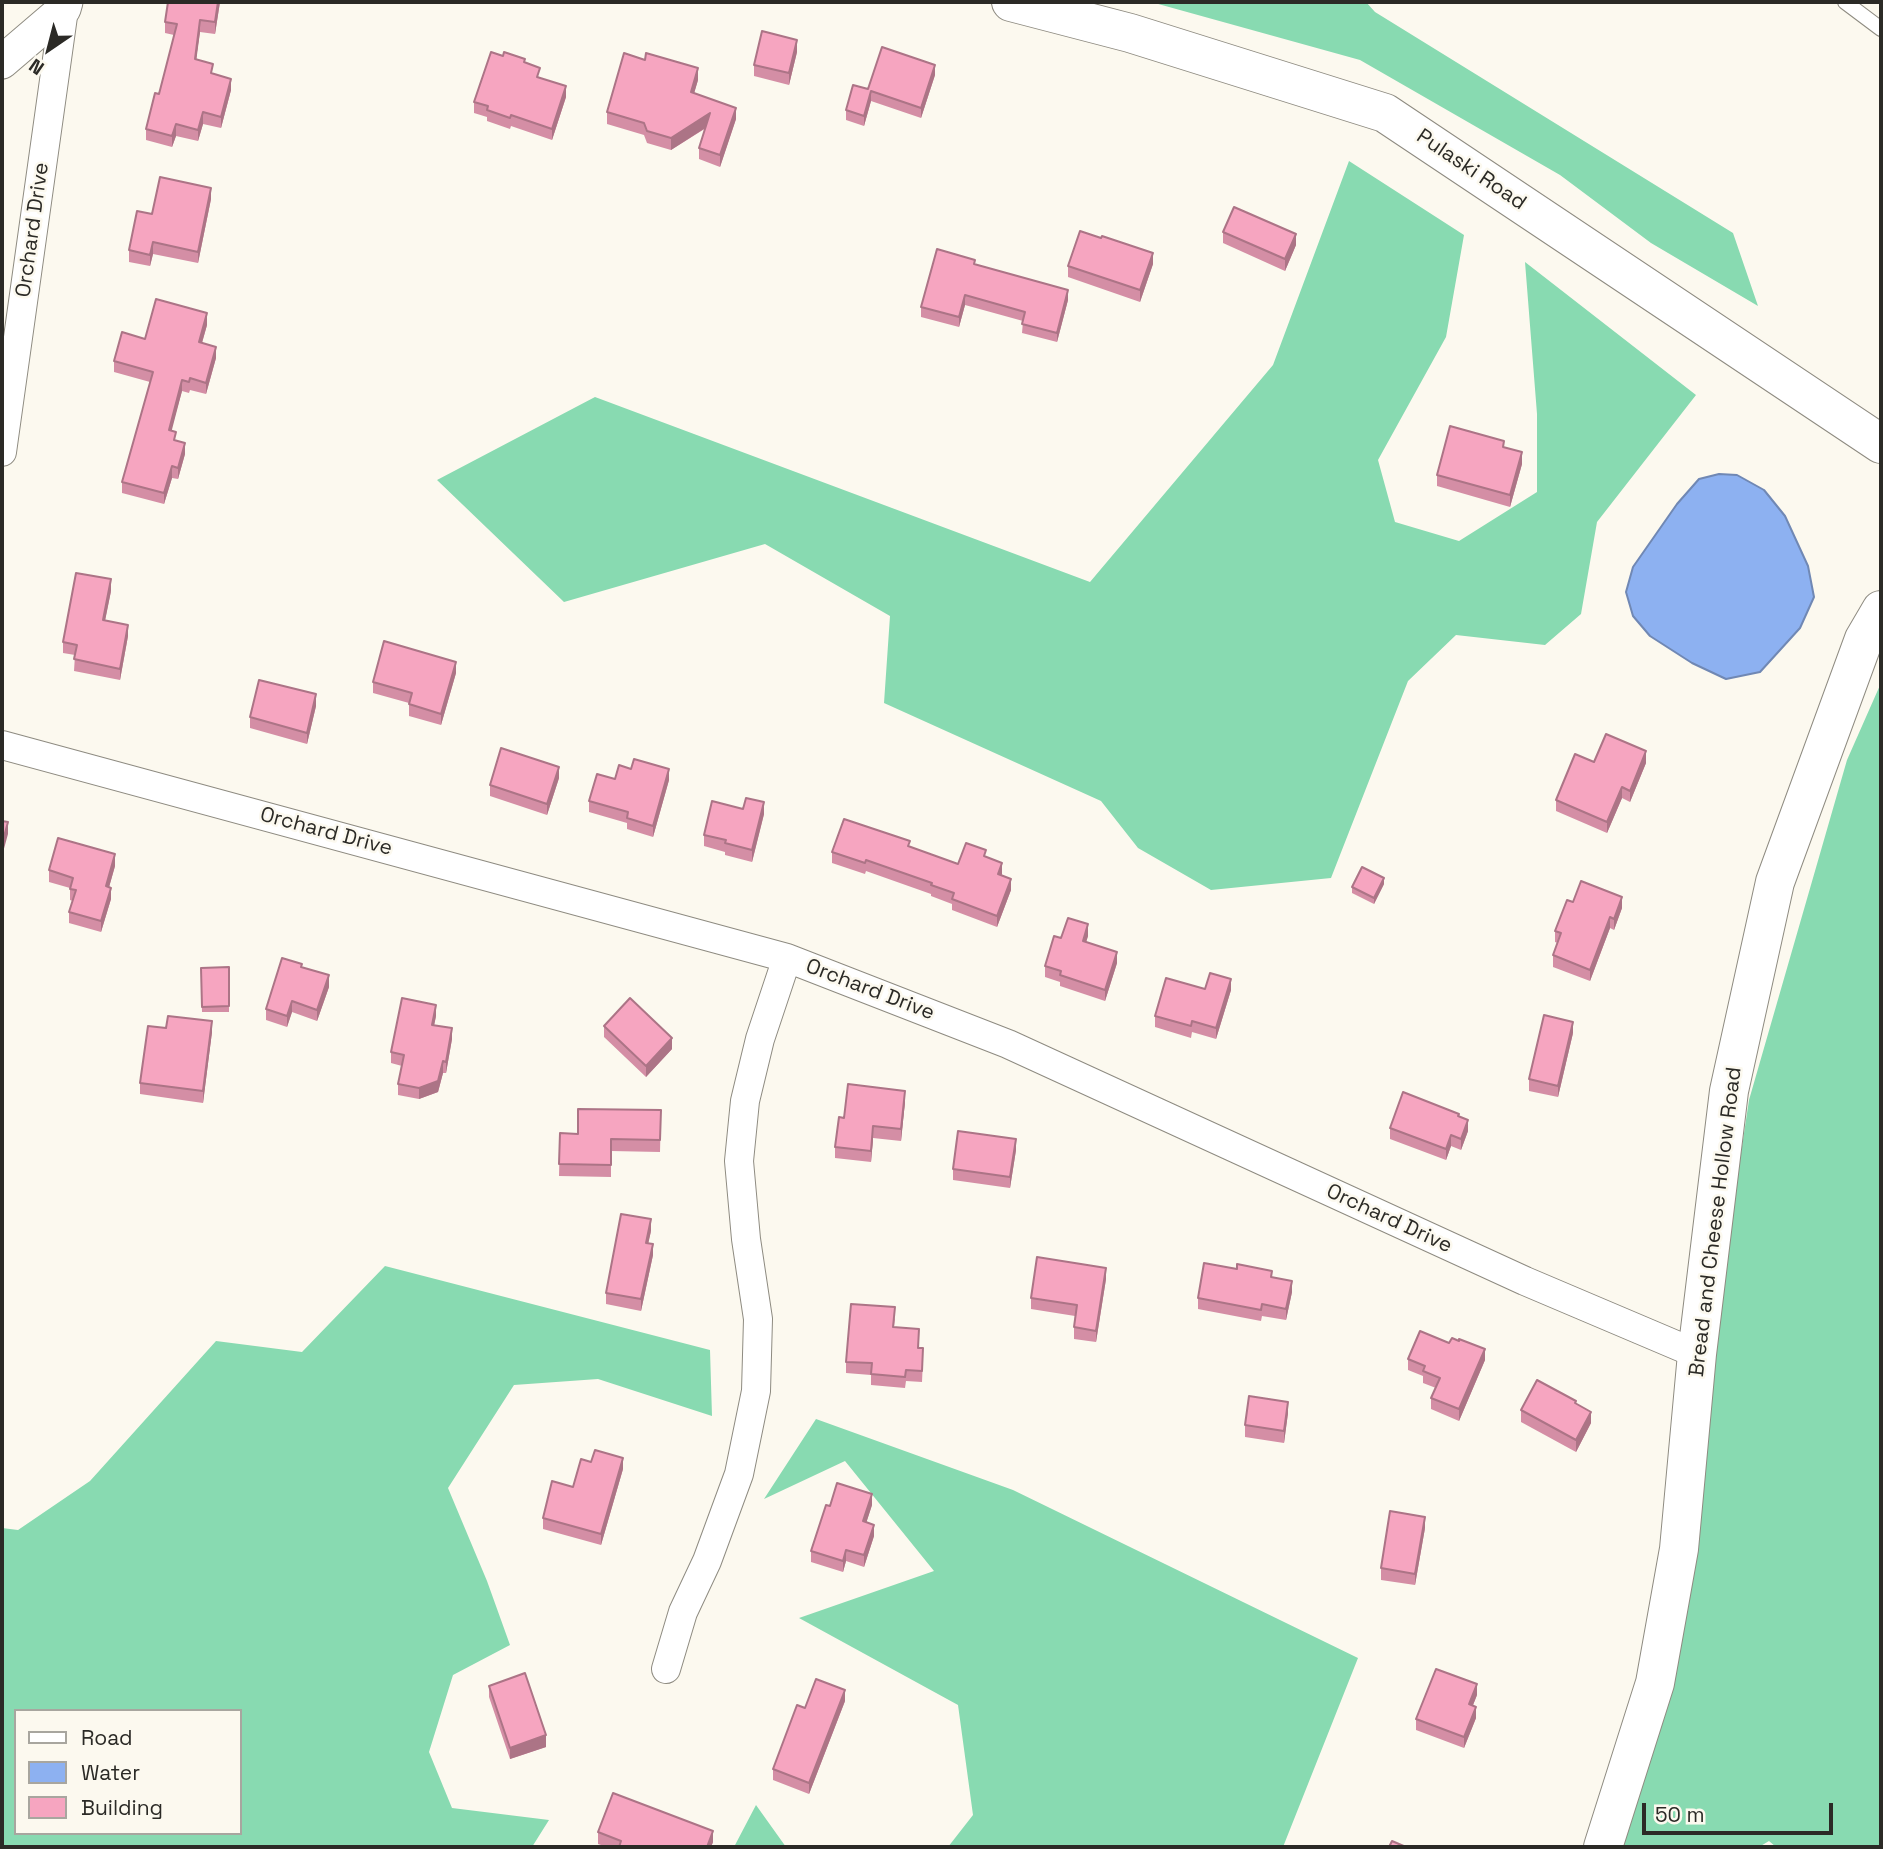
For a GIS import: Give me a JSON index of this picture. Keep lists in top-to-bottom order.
{
  "streets": {
    "main road": ["Pulaski Road", "Bread and Cheese Hollow Road"],
    "street": ["Orchard Drive"]
  },
  "crossings": [
    ["Orchard Drive", "Bread and Cheese Hollow Road"]
  ],
  "legend": ["Road", "Water", "Building"],
  "scale_bar": "50 m",
  "north": "bottom left"
}
